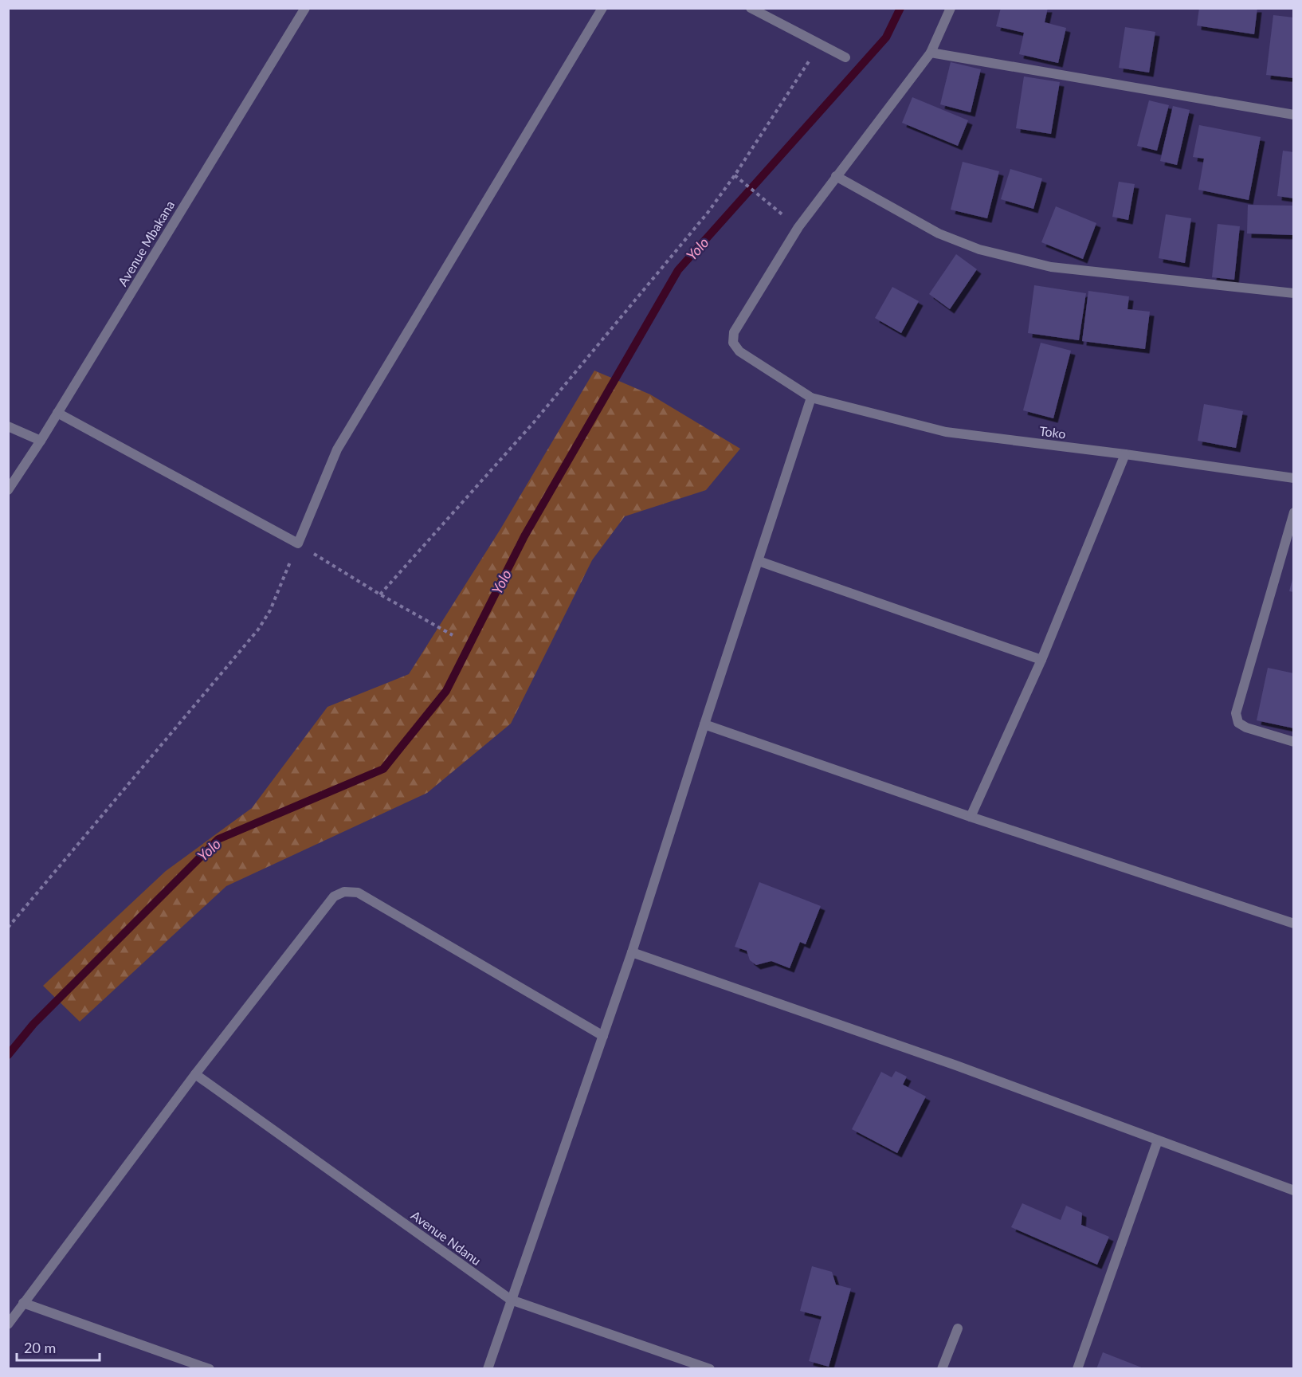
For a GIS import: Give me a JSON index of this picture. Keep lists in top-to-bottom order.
{
  "streets": {
    "street": ["Avenue Mbakana", "Toko", "Avenue Ndanu"]
  },
  "water": ["Yolo"],
  "scale_bar": "20 m"
}
